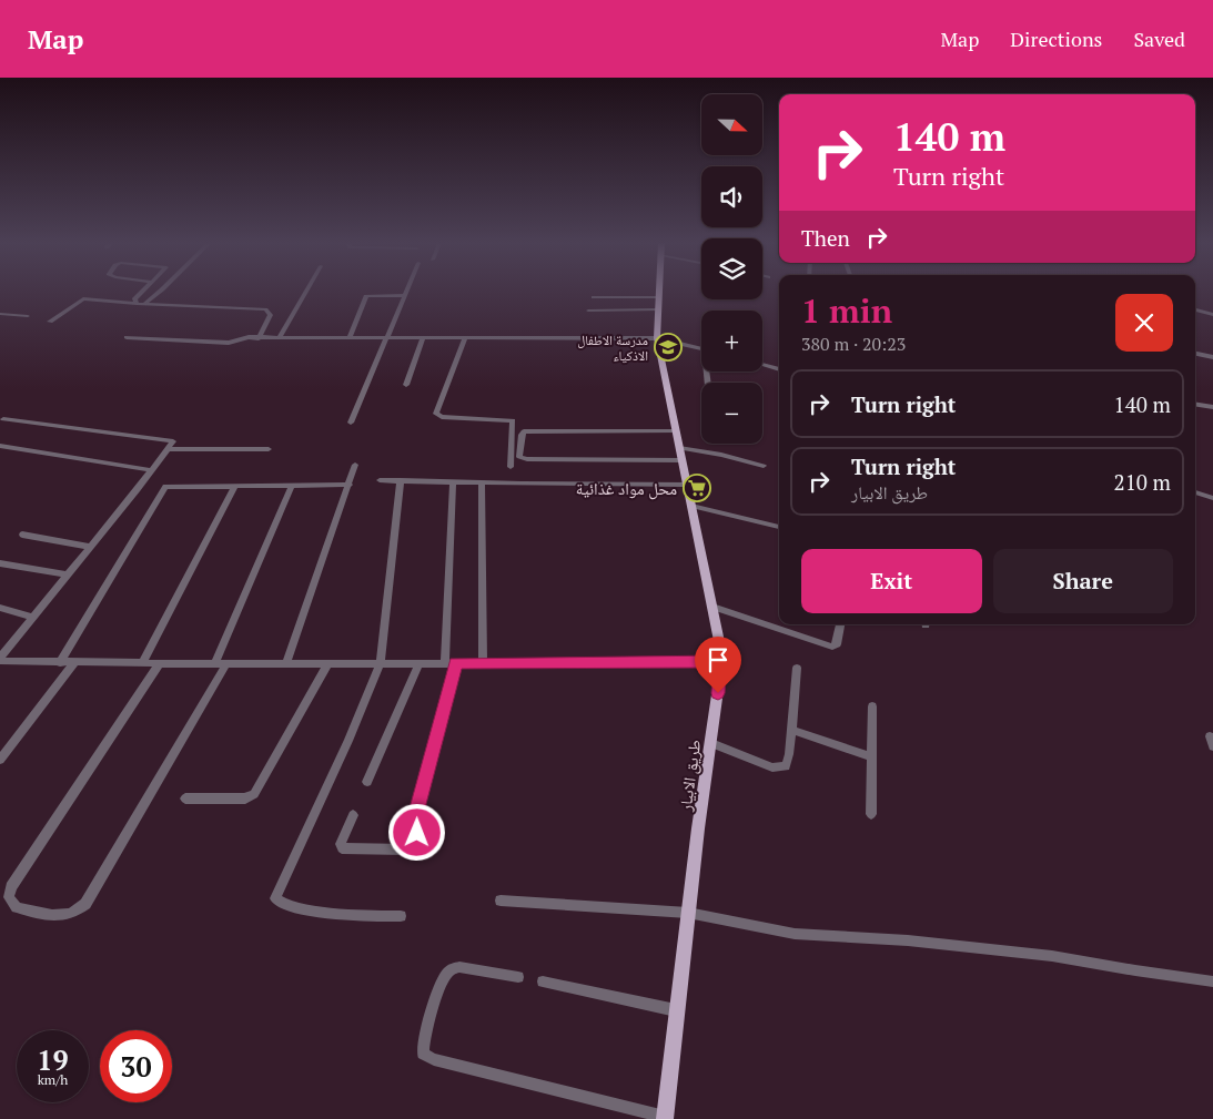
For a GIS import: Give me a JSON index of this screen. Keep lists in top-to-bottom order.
{
  "streets": {
    "main road": ["طريق الابيار"]
  },
  "places": {
    "school or university": ["مدرسة الاطفال الاذكياء"],
    "supermarket": ["محل مواد غذائية"]
  },
  "north": "right",
  "page": {
    "header": "Map",
    "nav": ["Map", "Directions", "Saved"],
    "map_buttons": ["+", "−"],
    "turn": ["140 m", "Turn right"],
    "then": "Then",
    "heading": ["1 min", "380 m · 20:23"],
    "list": [
      {
        "name": "Turn right",
        "value": "140 m"
      },
      {
        "name": "Turn right",
        "note": "طريق الابيار",
        "value": "210 m"
      }
    ],
    "buttons": ["Exit", "Share"],
    "speed": "19 km/h",
    "limit": "30"
  }
}
